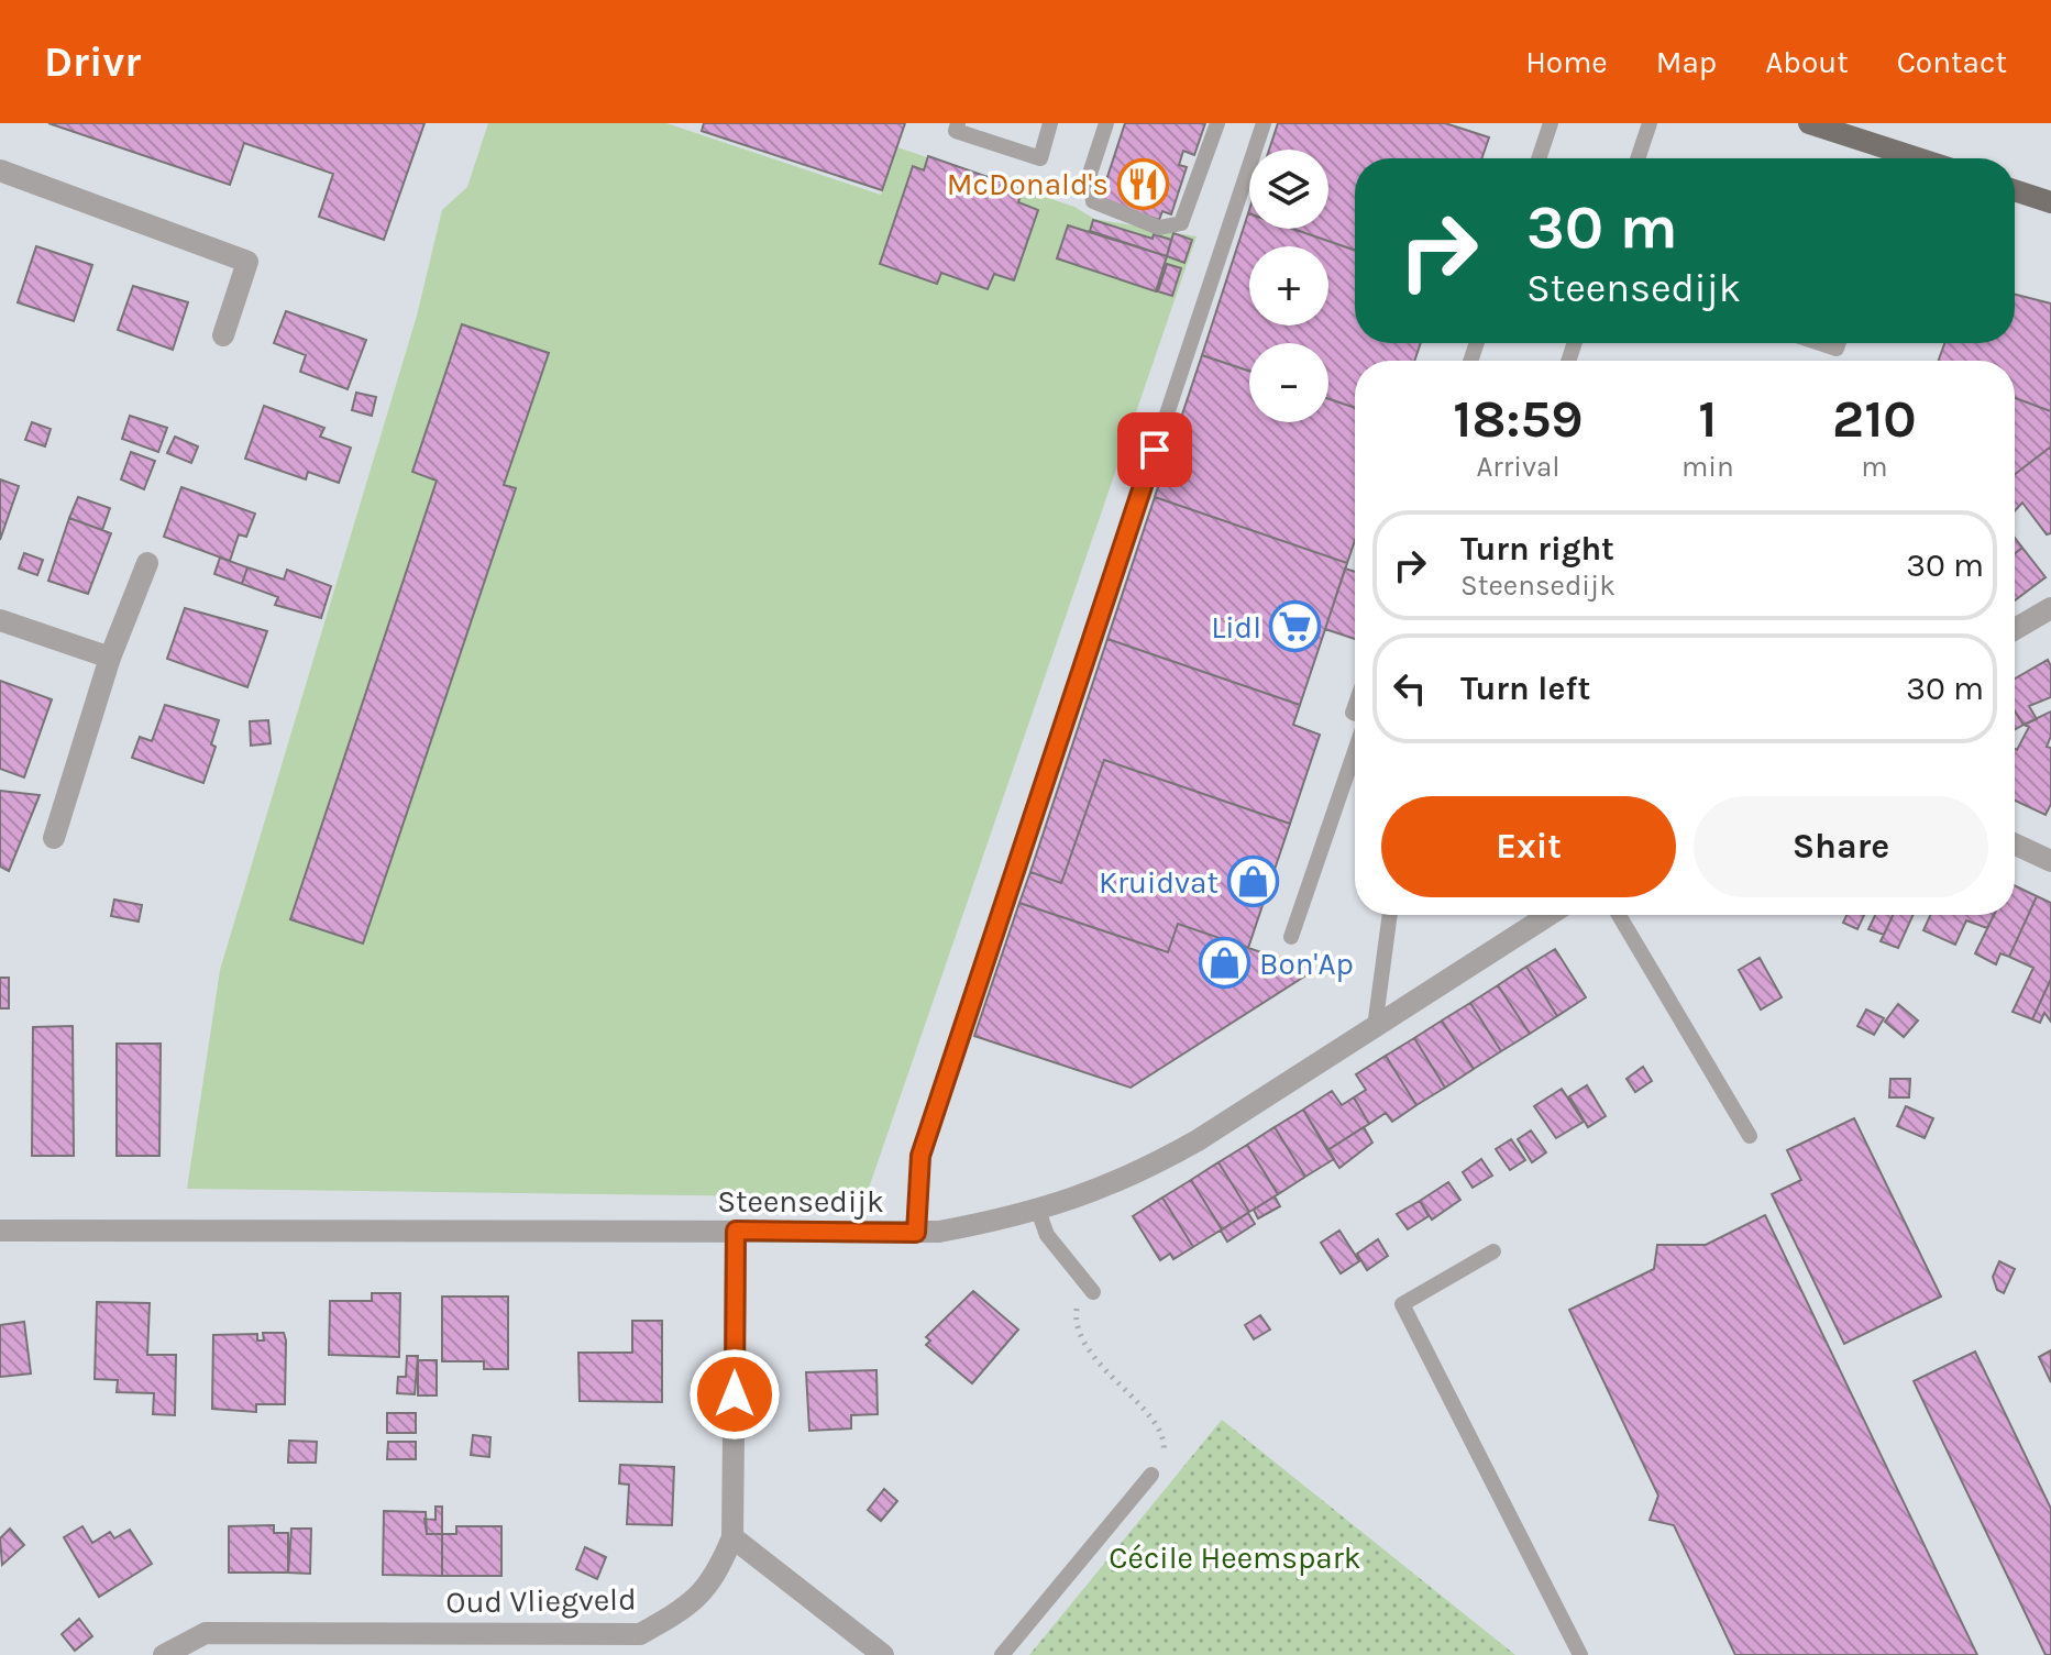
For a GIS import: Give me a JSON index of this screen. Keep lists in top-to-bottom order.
{
  "streets": {
    "street": ["Steensedijk", "Oud Vliegveld"]
  },
  "crossings": [
    ["Steensedijk", "Oud Vliegveld"]
  ],
  "parks": ["Cécile Heemspark"],
  "places": {
    "restaurant": ["McDonald's"],
    "supermarket": ["Lidl"],
    "shop": ["Kruidvat", "Bon'Ap"]
  },
  "page": {
    "header": "Drivr",
    "nav": [
      "Home",
      "Map",
      "About",
      "Contact"
    ],
    "map_buttons": ["+", "−"],
    "turn": ["30 m", "Steensedijk"],
    "eta": [
      "18:59",
      "Arrival",
      "1",
      "min",
      "210",
      "m"
    ],
    "list": [
      {
        "name": "Turn right",
        "note": "Steensedijk",
        "value": "30 m"
      },
      {
        "name": "Turn left",
        "value": "30 m"
      }
    ],
    "buttons": ["Exit", "Share"]
  }
}
